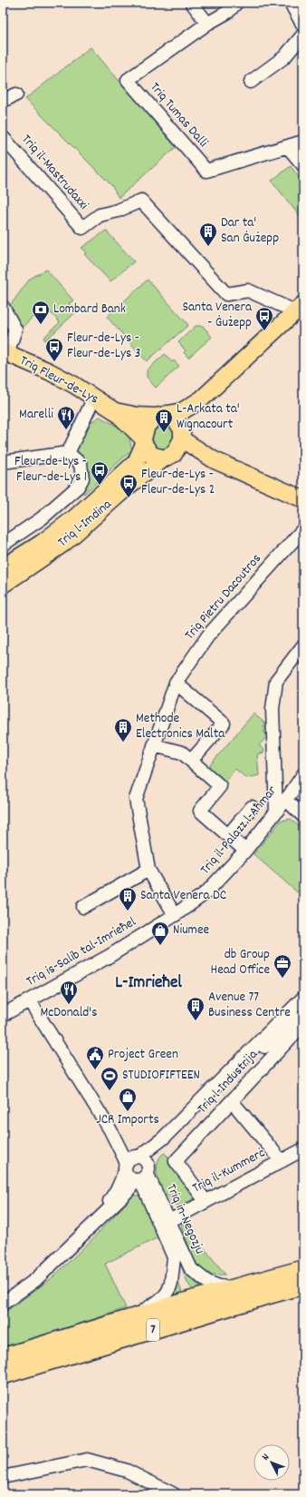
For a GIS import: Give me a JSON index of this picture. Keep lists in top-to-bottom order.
{
  "streets": {
    "highway": ["7"],
    "main road": ["Triq Fleur-de-Lys", "Triq l-Imdina"],
    "street": [
      "Triq Tumas Dalli",
      "Triq il-Mastrudaxxi",
      "Triq Pietru Dacoutros",
      "Triq il-Palazz l-Aħmar",
      "Triq is-Salib tal-Imrieħel",
      "Triq l-Industrija",
      "Triq il-Kummerċ",
      "Triq in-Negozju"
    ]
  },
  "crossings": [
    ["Triq Fleur-de-Lys", "Triq l-Imdina"],
    ["Triq Pietru Dacoutros", "Triq il-Palazz l-Aħmar"],
    ["Triq Pietru Dacoutros", "Triq is-Salib tal-Imrieħel"],
    ["Triq il-Palazz l-Aħmar", "Triq is-Salib tal-Imrieħel"],
    ["Triq l-Industrija", "Triq il-Kummerċ"],
    ["Triq l-Industrija", "Triq in-Negozju"],
    ["Triq il-Kummerċ", "Triq in-Negozju"],
    ["Triq in-Negozju", "7"]
  ],
  "districts": ["L-Imrieħel"],
  "places": {
    "building": [
      "Dar ta' San Ġużepp",
      "L-Arkata ta' Wignacourt",
      "Methode Electronics Malta",
      "Santa Venera DC",
      "Avenue 77 Business Centre"
    ],
    "bank": ["Lombard Bank"],
    "bus stop": [
      "Santa Venera - Ġużepp",
      "Fleur-de-Lys - Fleur-de-Lys 3",
      "Fleur-de-Lys - Fleur-de-Lys 1",
      "Fleur-de-Lys - Fleur-de-Lys 2"
    ],
    "restaurant": ["Marelli", "McDonald's"],
    "shop": ["Niumee", "JCR Imports"],
    "office": ["db Group Head Office"],
    "public building": ["Project Green"],
    "sports": ["STUDIOFIFTEEN"]
  },
  "north": "top left"
}
